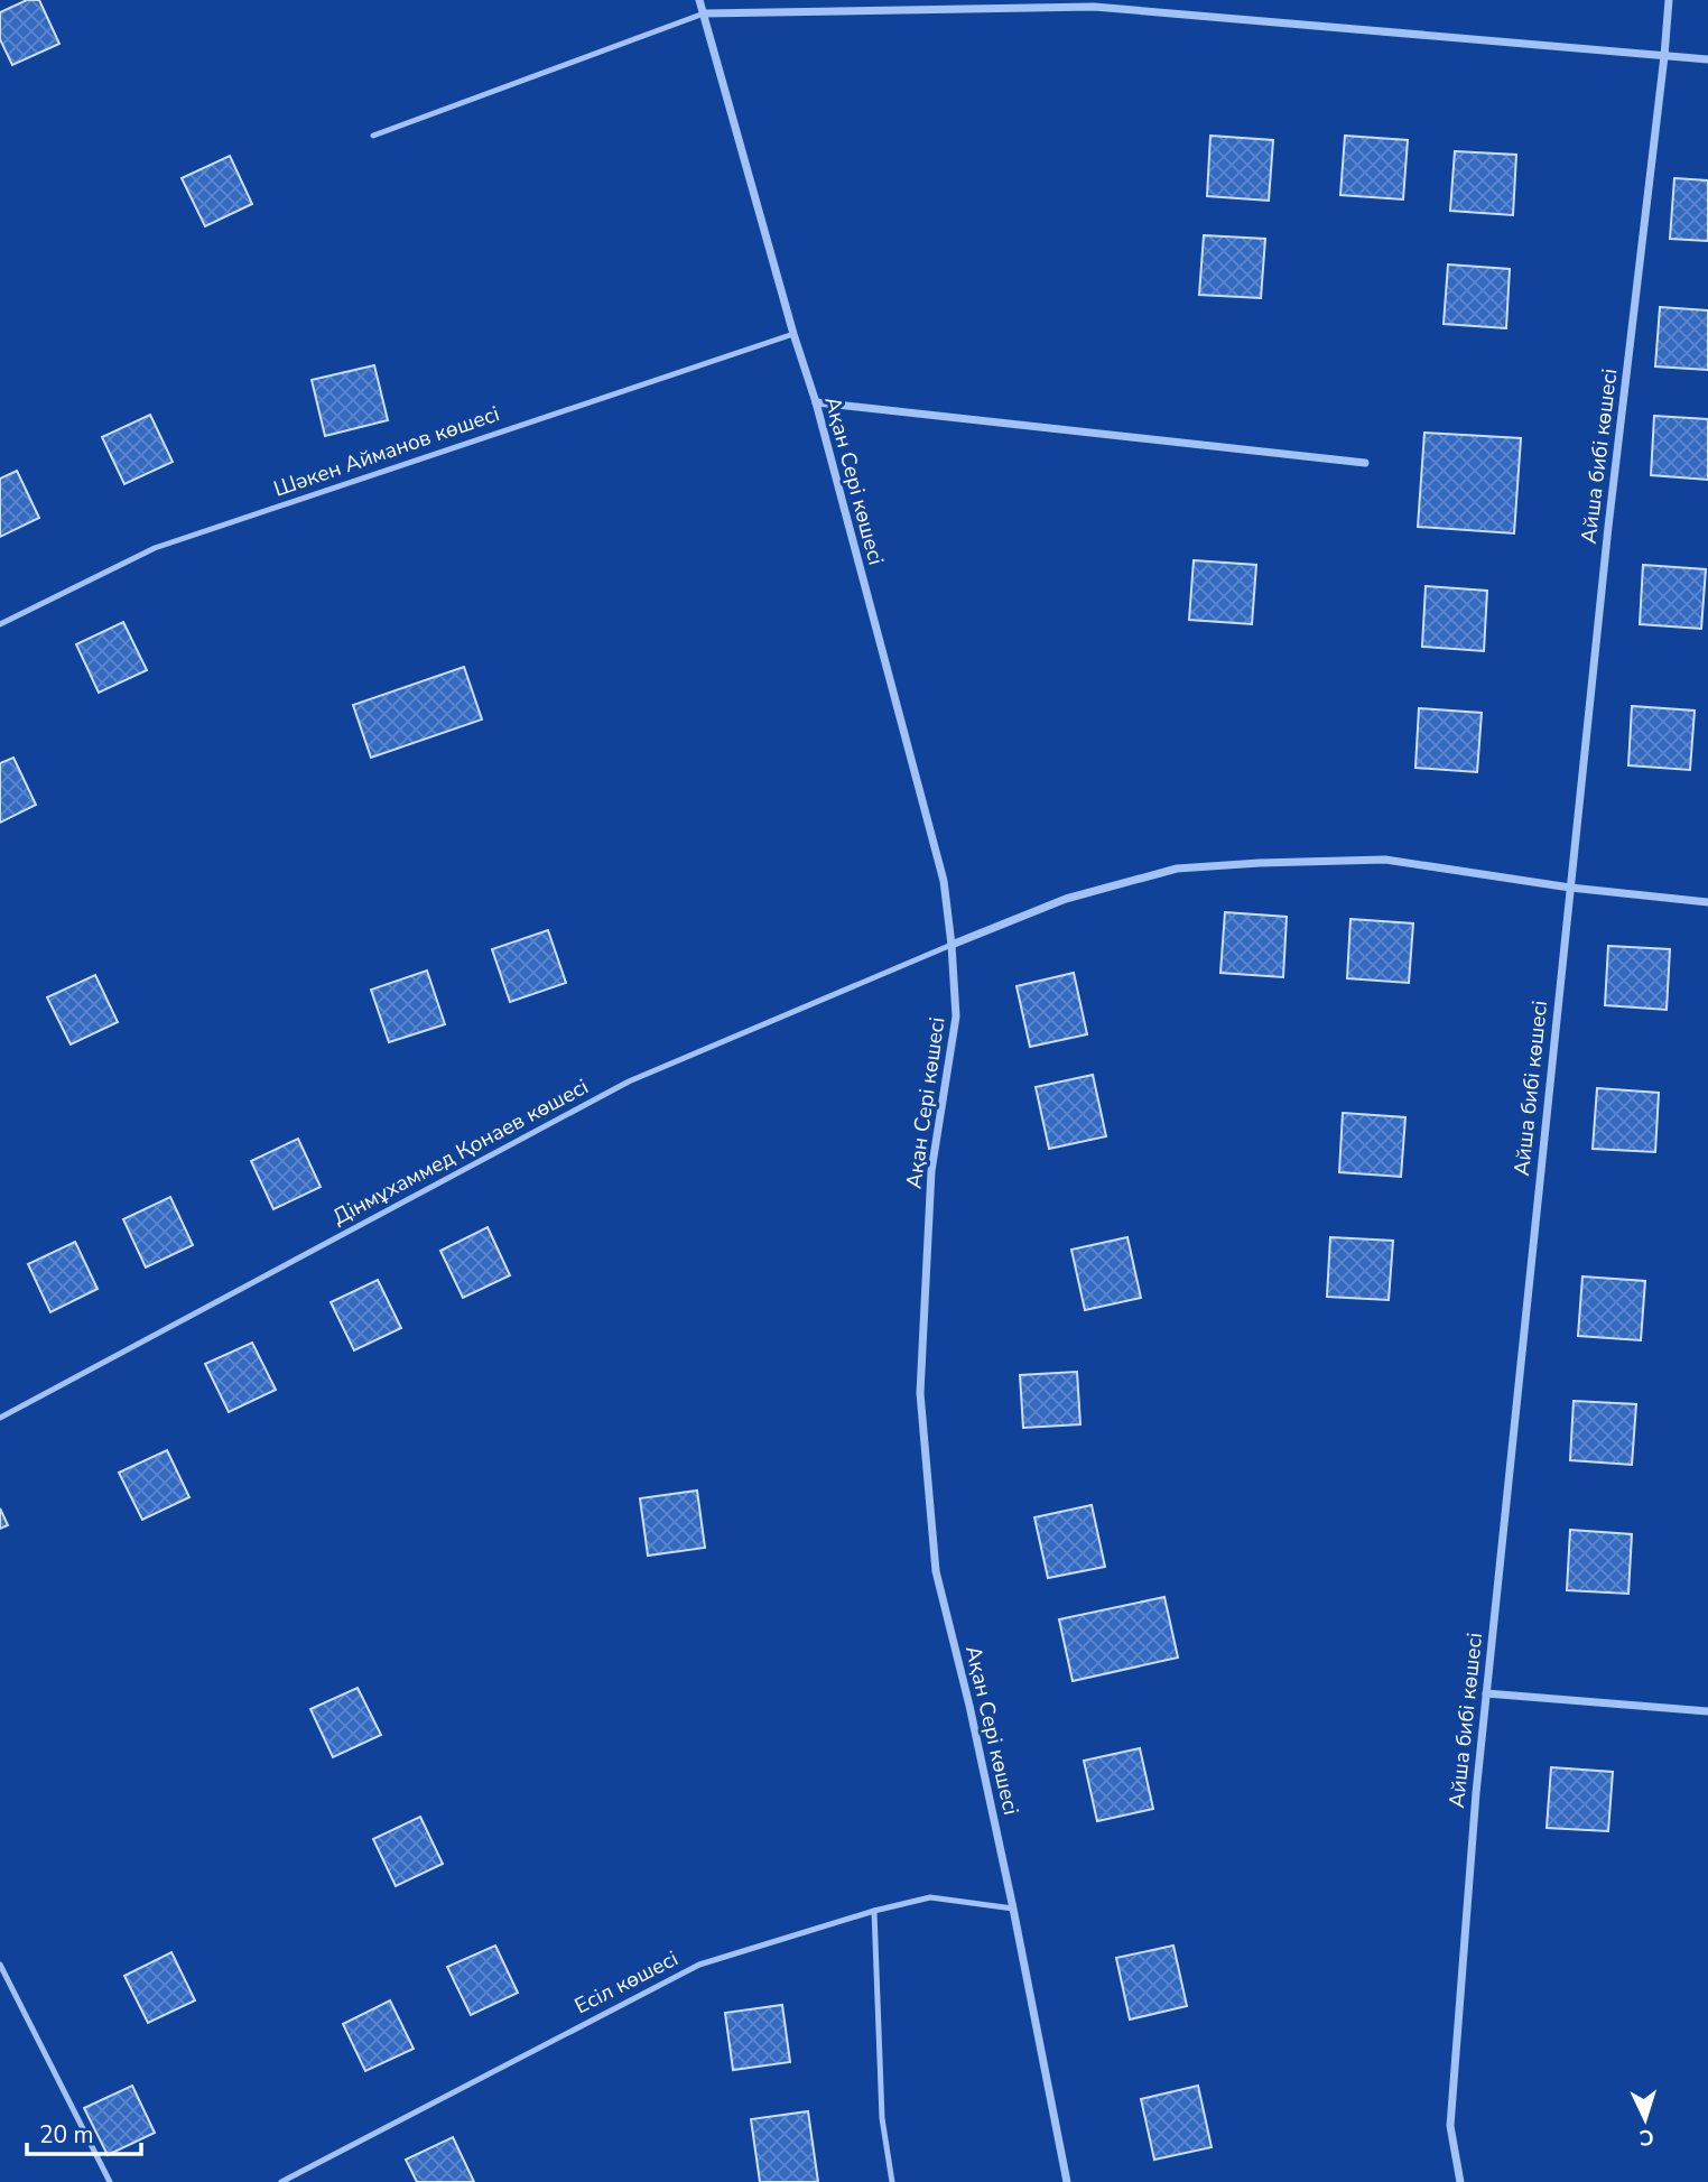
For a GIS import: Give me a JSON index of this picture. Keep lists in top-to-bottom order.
{
  "streets": {
    "street": ["Айша бибі көшесі", "Ақан Сері көшесі"],
    "lane": ["Шәкен Айманов көшесі", "Дінмұхаммед Қонаев көшесі", "Есіл көшесі"]
  },
  "crossings": [
    ["Шәкен Айманов көшесі", "Ақан Сері көшесі"],
    ["Ақан Сері көшесі", "Дінмұхаммед Қонаев көшесі"],
    ["Ақан Сері көшесі", "Есіл көшесі"]
  ],
  "scale_bar": "20 m",
  "north": "bottom"
}
